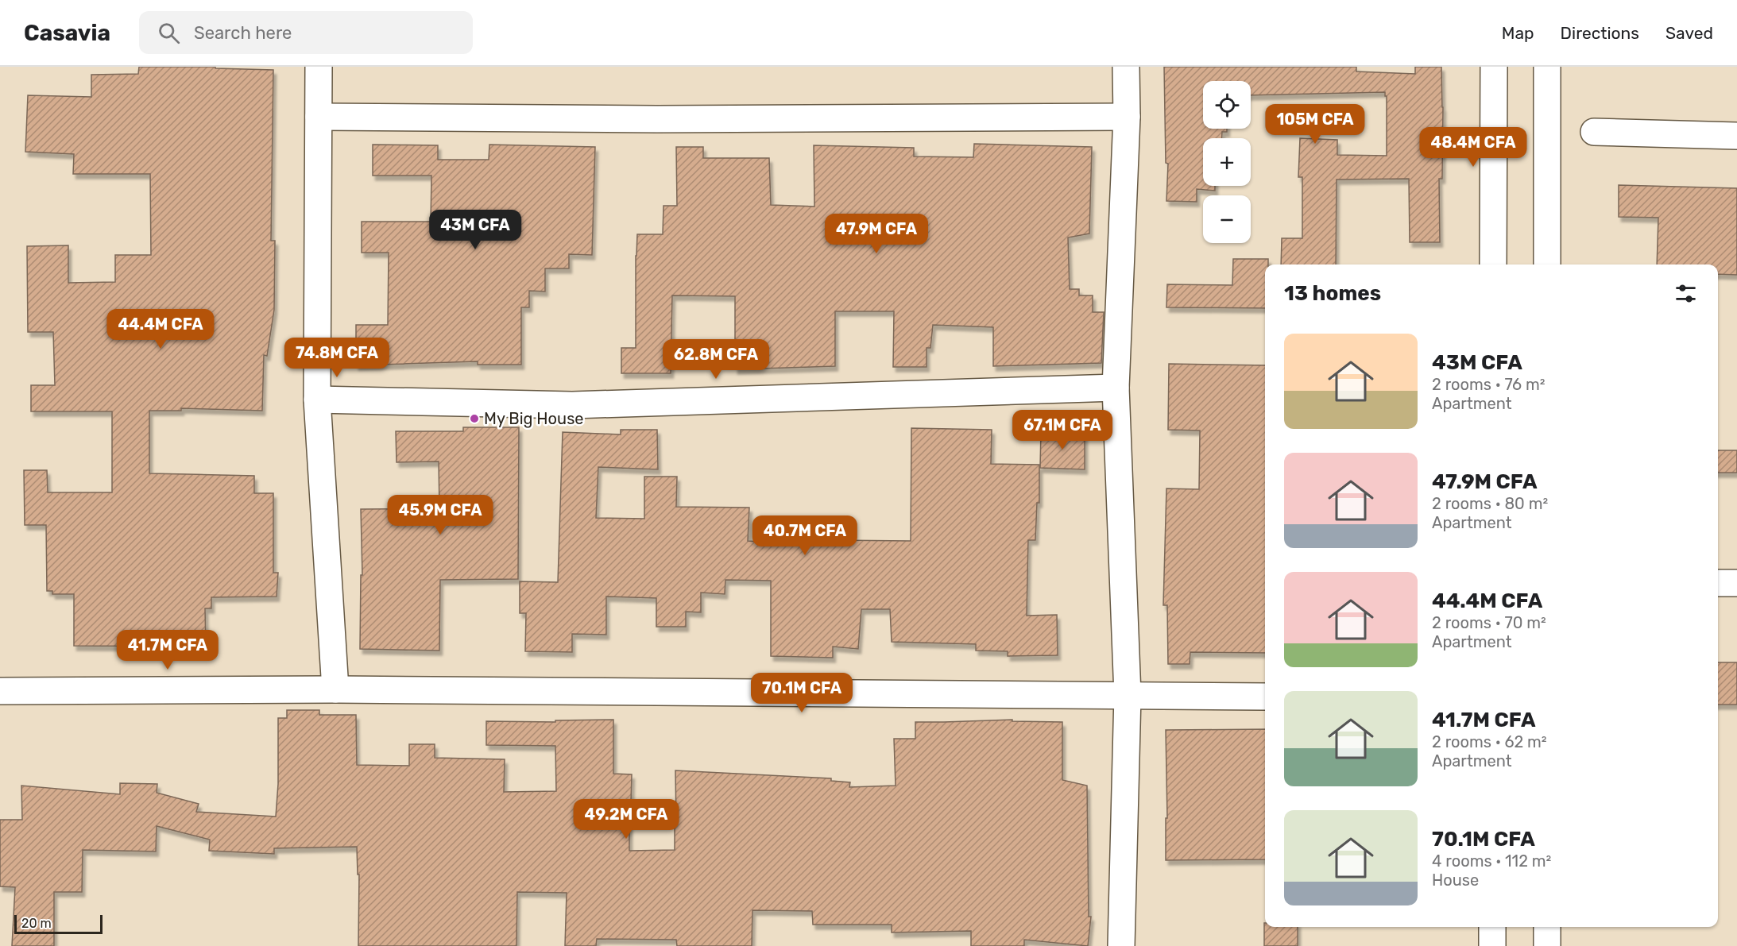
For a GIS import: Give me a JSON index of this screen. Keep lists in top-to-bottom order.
{
  "places": ["My Big House"],
  "scale_bar": "20 m",
  "page": {
    "header": "Casavia",
    "search": "Search here",
    "nav": ["Map", "Directions", "Saved"],
    "map_buttons": ["+", "−"],
    "price": [
      "105M CFA",
      "48.4M CFA",
      "43M CFA",
      "47.9M CFA",
      "44.4M CFA",
      "74.8M CFA",
      "62.8M CFA",
      "67.1M CFA",
      "45.9M CFA",
      "40.7M CFA",
      "41.7M CFA",
      "70.1M CFA",
      "49.2M CFA"
    ],
    "heading": "13 homes",
    "list": [
      {
        "name": "43M CFA",
        "note": "2 rooms · 76 m² · Apartment"
      },
      {
        "name": "47.9M CFA",
        "note": "2 rooms · 80 m² · Apartment"
      },
      {
        "name": "44.4M CFA",
        "note": "2 rooms · 70 m² · Apartment"
      },
      {
        "name": "41.7M CFA",
        "note": "2 rooms · 62 m² · Apartment"
      },
      {
        "name": "70.1M CFA",
        "note": "4 rooms · 112 m² · House"
      }
    ],
    "scale": "20 m"
  }
}
